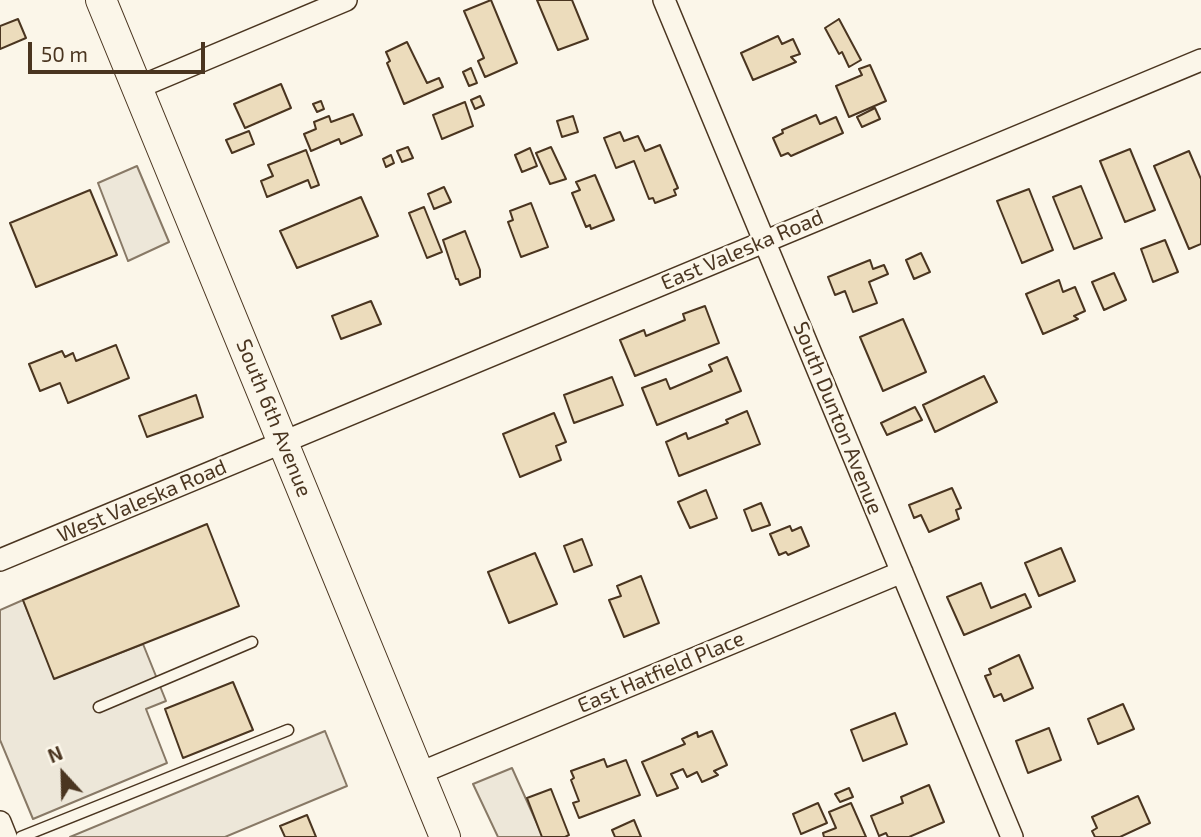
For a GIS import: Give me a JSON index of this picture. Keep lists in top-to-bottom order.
{
  "streets": {
    "street": [
      "East Valeska Road",
      "South 6th Avenue",
      "South Dunton Avenue",
      "West Valeska Road",
      "East Hatfield Place"
    ]
  },
  "crossings": [
    ["East Valeska Road", "South 6th Avenue"],
    ["East Valeska Road", "South Dunton Avenue"],
    ["East Valeska Road", "West Valeska Road"],
    ["South 6th Avenue", "West Valeska Road"],
    ["South 6th Avenue", "East Hatfield Place"],
    ["South Dunton Avenue", "East Hatfield Place"]
  ],
  "scale_bar": "50 m",
  "north": "top"
}
